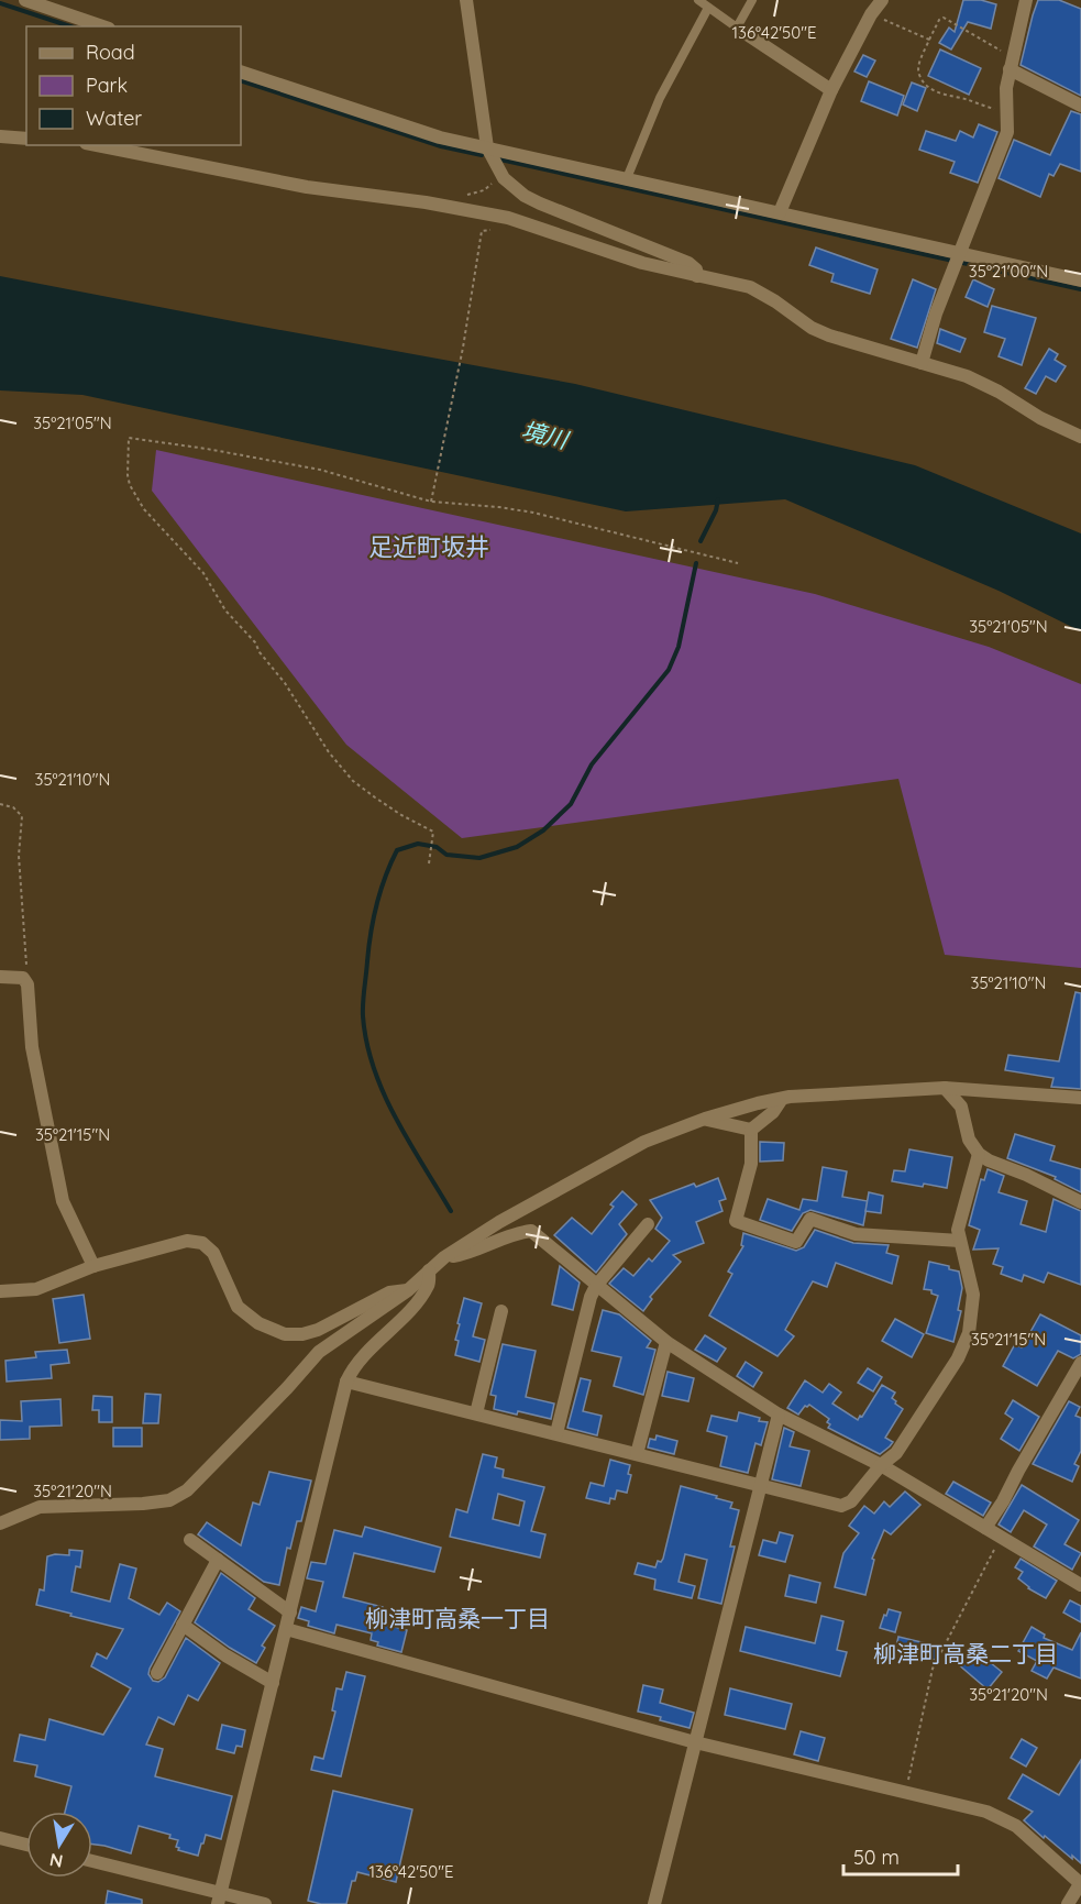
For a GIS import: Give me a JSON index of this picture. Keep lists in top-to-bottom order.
{
  "districts": ["足近町坂井", "柳津町高桑一丁目", "柳津町高桑二丁目"],
  "water": ["境川"],
  "legend": ["Road", "Park", "Water"],
  "scale_bar": "50 m",
  "north": "bottom",
  "coordinates": [
    "136°42'50\"E",
    "35°21'00\"N",
    "35°21'05\"N",
    "35°21'10\"N",
    "35°21'15\"N",
    "35°21'20\"N"
  ]
}
